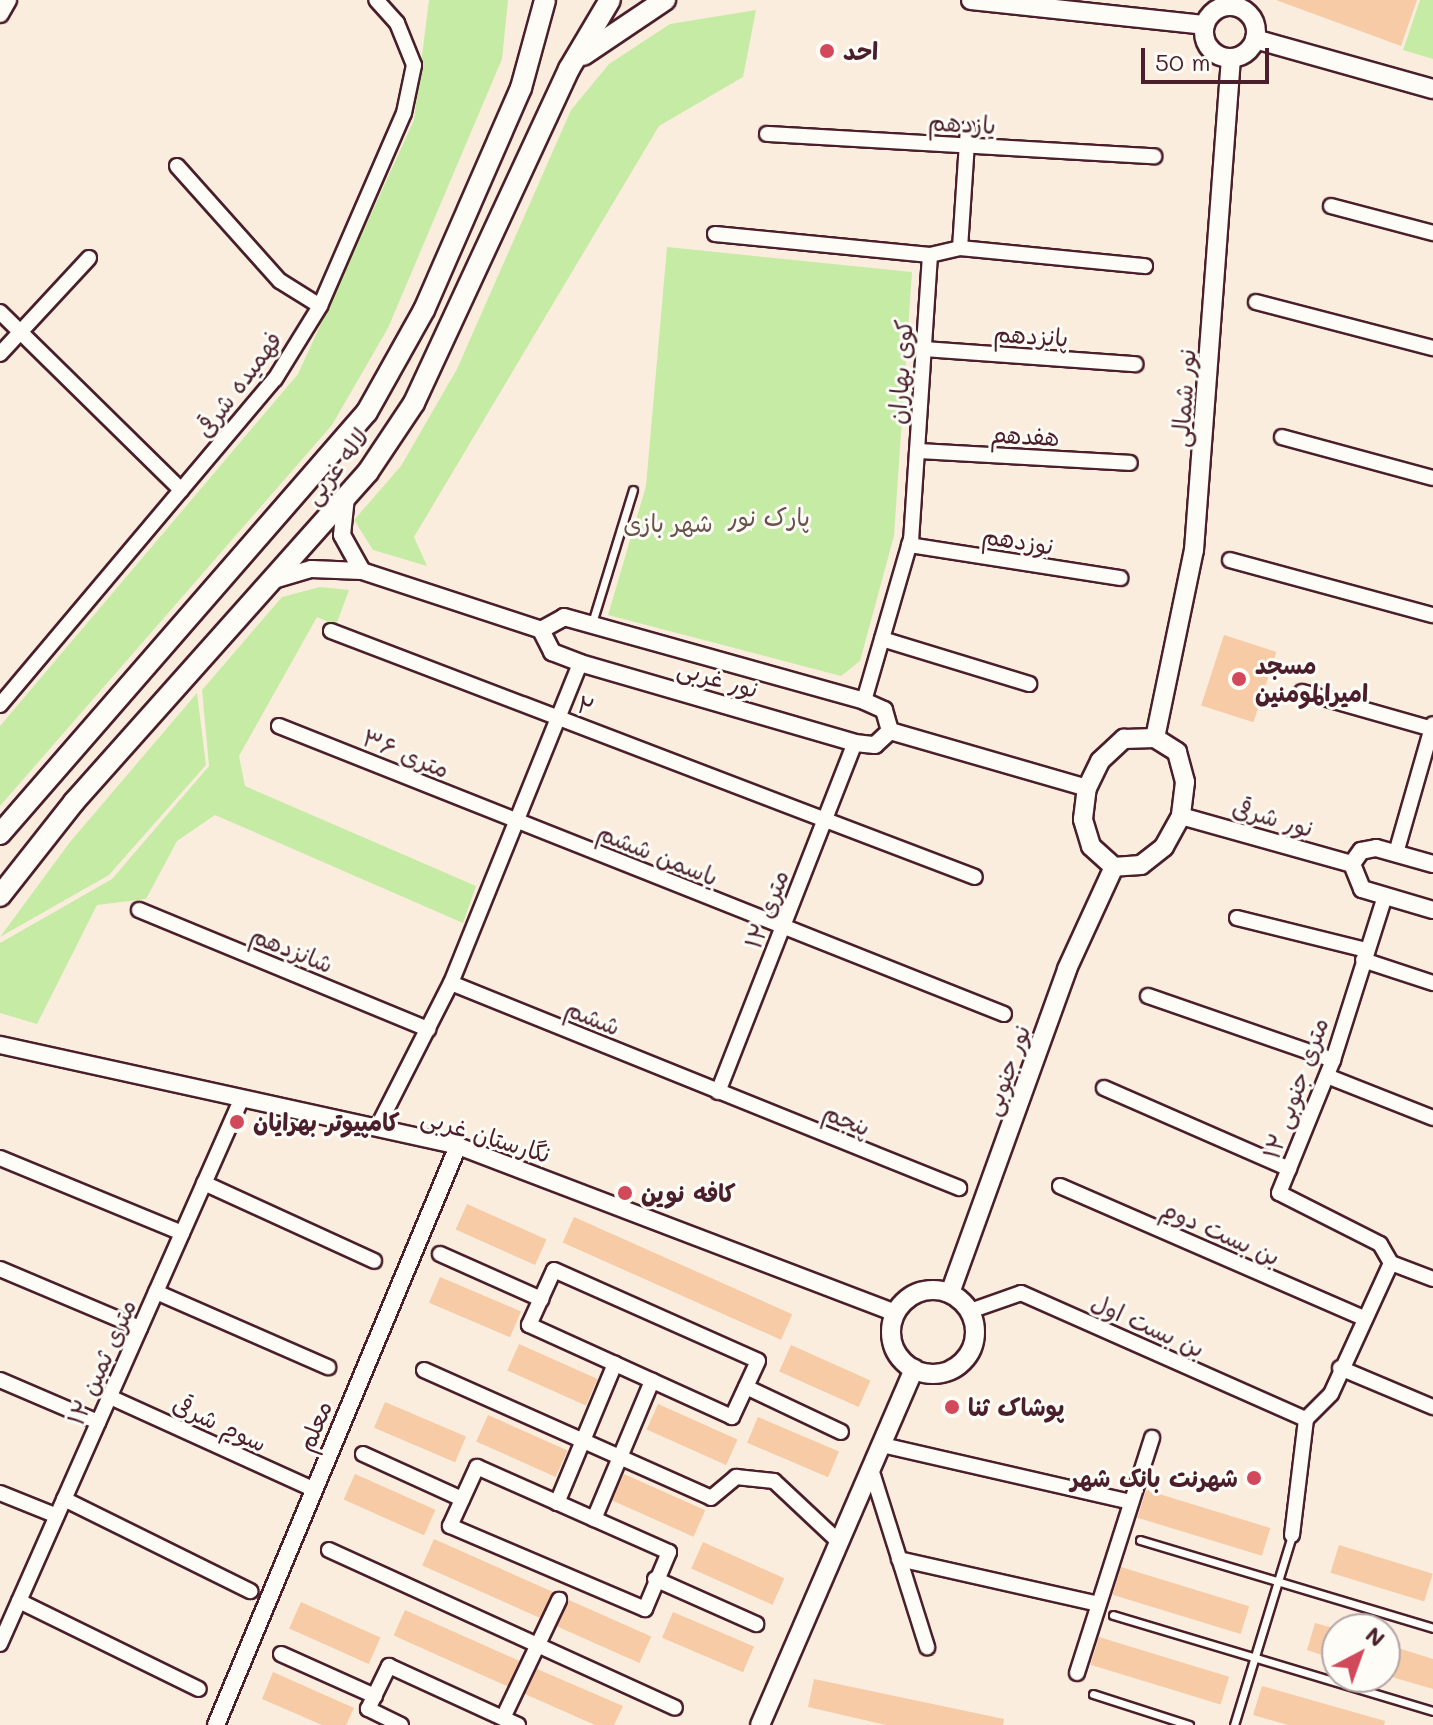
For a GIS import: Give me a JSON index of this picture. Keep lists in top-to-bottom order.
{
  "streets": {
    "main road": ["نور شمالی", "لاله غربی", "نور جنوبی"],
    "street": [
      "یازدهم",
      "پانزدهم",
      "کوی بهاران",
      "فهمیده شرقی",
      "هفدهم",
      "نوزدهم",
      "نور غربی",
      "۲",
      "۳۶ متری",
      "نور شرقی",
      "یاسمن ششم",
      "۱۲ متری",
      "شانزدهم",
      "ششم",
      "۱۲ متری جنوبی",
      "پنجم",
      "نگارستان غربی",
      "بن بست دوم",
      "بن بست اول",
      "۱۲ متری ثمین",
      "سوم شرقی",
      "معلم"
    ]
  },
  "crossings": [
    ["پانزدهم", "کوی بهاران"],
    ["کوی بهاران", "هفدهم"],
    ["کوی بهاران", "نوزدهم"],
    ["کوی بهاران", "نور غربی"],
    ["نور شمالی", "نور شرقی"],
    ["نور شمالی", "نور جنوبی"],
    ["لاله غربی", "نور غربی"],
    ["نور غربی", "۱۲ متری"],
    ["۲", "۱۲ متری"],
    ["۳۶ متری", "یاسمن ششم"],
    ["نور شرقی", "نور جنوبی"],
    ["یاسمن ششم", "۱۲ متری"],
    ["۱۲ متری", "ششم"],
    ["۱۲ متری", "پنجم"],
    ["ششم", "پنجم"],
    ["نور جنوبی", "نگارستان غربی"],
    ["نور جنوبی", "بن بست اول"],
    ["نگارستان غربی", "بن بست اول"],
    ["نگارستان غربی", "۱۲ متری ثمین"],
    ["نگارستان غربی", "معلم"],
    ["۱۲ متری ثمین", "سوم شرقی"],
    ["سوم شرقی", "معلم"]
  ],
  "parks": ["پارک نور", "شهر بازی"],
  "places": [
    "احد",
    "مسجد امیرالمومنین",
    "کامپیوتر بهرایان",
    "کافه نوین",
    "پوشاک ثنا",
    "شهرنت بانک شهر"
  ],
  "scale_bar": "50 m",
  "north": "top right"
}
